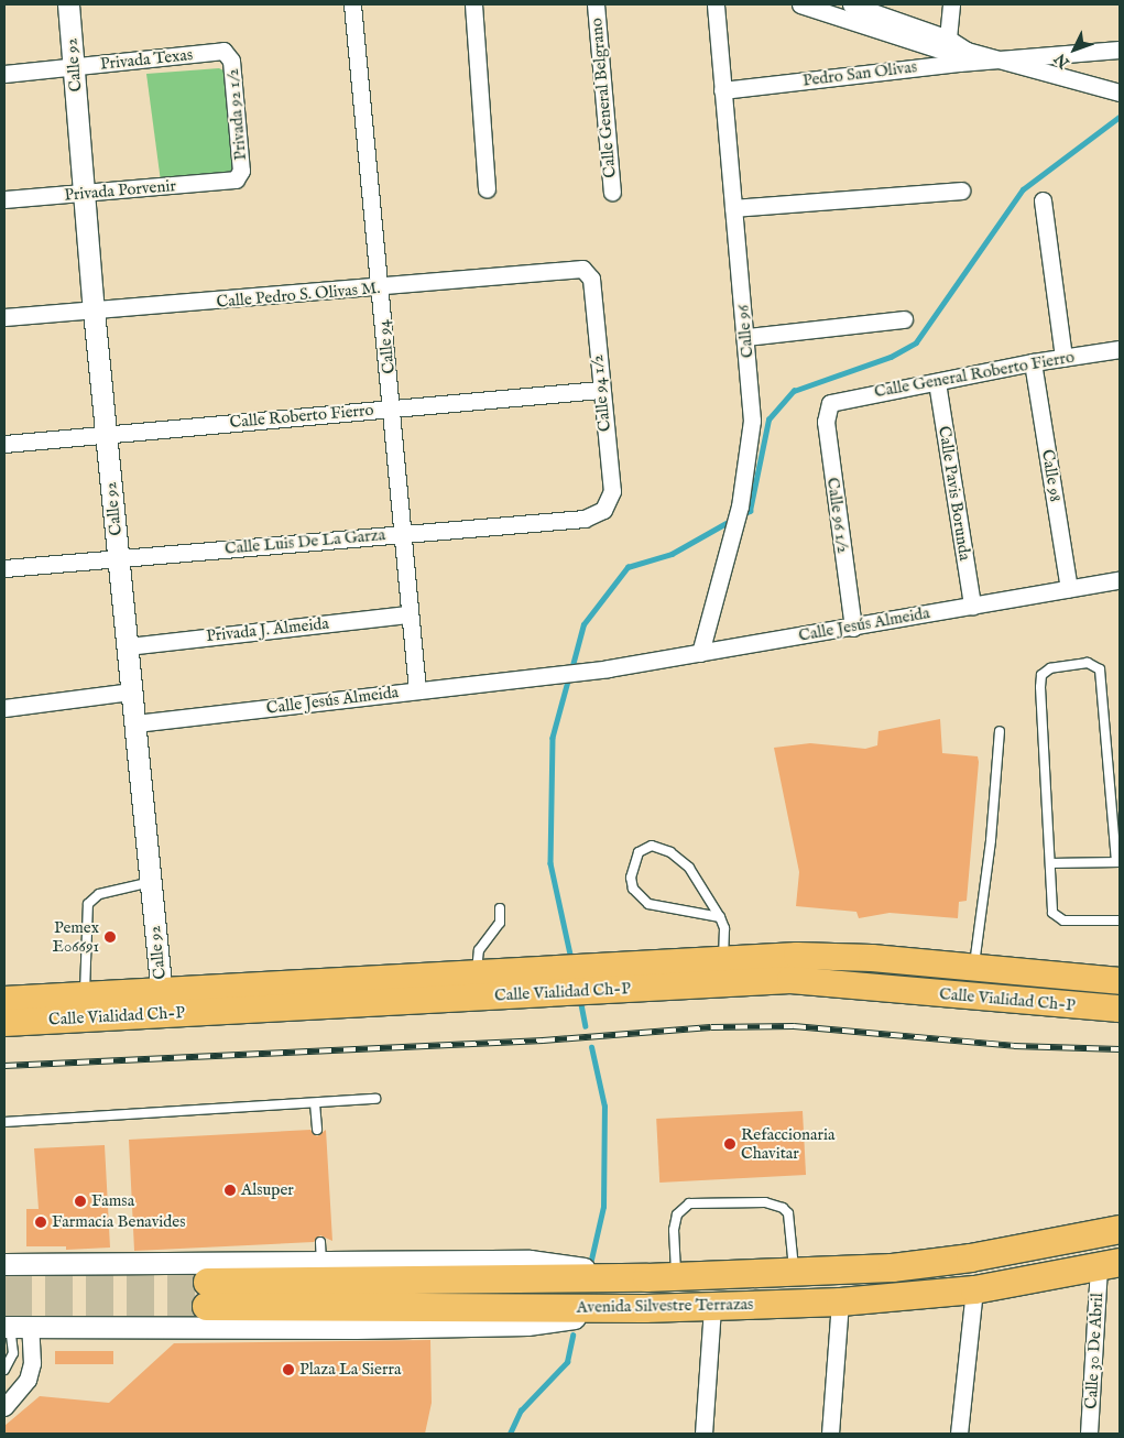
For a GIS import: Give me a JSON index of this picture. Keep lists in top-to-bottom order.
{
  "streets": {
    "highway": ["Avenida Silvestre Terrazas"],
    "main road": ["Calle Vialidad Ch-P"],
    "street": [
      "Privada Texas",
      "Calle 92",
      "Pedro San Olivas",
      "Calle General Belgrano",
      "Privada 92 1/2",
      "Privada Porvenir",
      "Calle Pedro S. Olivas M.",
      "Calle 96",
      "Calle 94",
      "Calle General Roberto Fierro",
      "Calle 94 1/2",
      "Calle Roberto Fierro",
      "Calle 98",
      "Calle Pavis Borunda",
      "Calle 96 1/2",
      "Calle Luis De La Garza",
      "Calle Jesús Almeida",
      "Privada J. Almeida",
      "Calle 30 De Abril"
    ]
  },
  "crossings": [
    ["Privada Texas", "Calle 92"],
    ["Privada Texas", "Privada 92 1/2"],
    ["Calle 92", "Privada Porvenir"],
    ["Calle 92", "Calle Pedro S. Olivas M."],
    ["Calle 92", "Calle Roberto Fierro"],
    ["Calle 92", "Calle Luis De La Garza"],
    ["Calle 92", "Calle Jesús Almeida"],
    ["Calle 92", "Privada J. Almeida"],
    ["Calle 92", "Calle Vialidad Ch-P"],
    ["Pedro San Olivas", "Calle 96"],
    ["Privada 92 1/2", "Privada Porvenir"],
    ["Calle Pedro S. Olivas M.", "Calle 94"],
    ["Calle Pedro S. Olivas M.", "Calle 94 1/2"],
    ["Calle 96", "Calle Jesús Almeida"],
    ["Calle 94", "Calle Roberto Fierro"],
    ["Calle 94", "Calle Luis De La Garza"],
    ["Calle 94", "Calle Jesús Almeida"],
    ["Calle 94", "Privada J. Almeida"],
    ["Calle General Roberto Fierro", "Calle 98"],
    ["Calle General Roberto Fierro", "Calle Pavis Borunda"],
    ["Calle General Roberto Fierro", "Calle 96 1/2"],
    ["Calle 94 1/2", "Calle Roberto Fierro"],
    ["Calle 94 1/2", "Calle Luis De La Garza"],
    ["Calle 98", "Calle Jesús Almeida"],
    ["Calle Pavis Borunda", "Calle Jesús Almeida"],
    ["Calle 96 1/2", "Calle Jesús Almeida"],
    ["Avenida Silvestre Terrazas", "Calle 30 De Abril"]
  ],
  "places": [
    "Pemex E06691",
    "Refaccionaria Chavitar",
    "Alsuper",
    "Famsa",
    "Farmacia Benavides",
    "Plaza La Sierra"
  ],
  "north": "bottom left"
}
